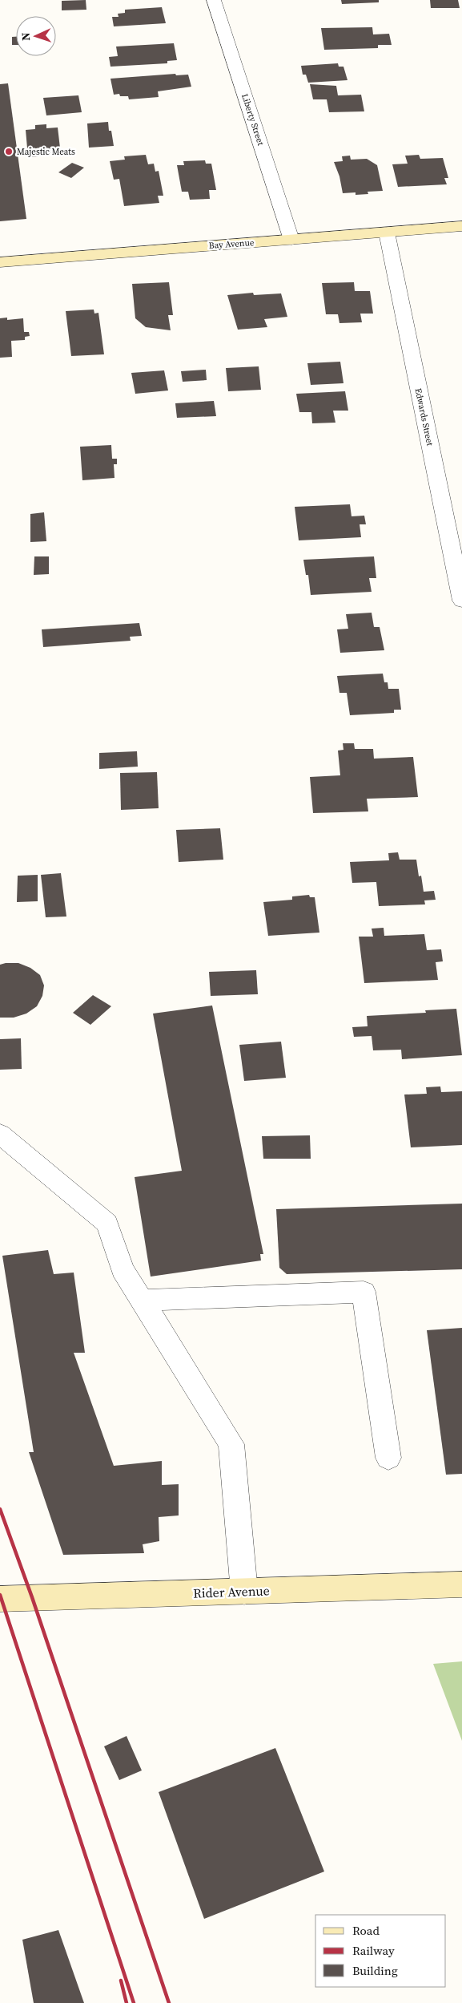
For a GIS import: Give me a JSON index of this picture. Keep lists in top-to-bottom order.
{
  "streets": {
    "street": [
      "Liberty Street",
      "Bay Avenue",
      "Edwards Street",
      "Rider Avenue"
    ]
  },
  "crossings": [
    ["Liberty Street", "Bay Avenue"],
    ["Bay Avenue", "Edwards Street"]
  ],
  "places": ["Majestic Meats"],
  "legend": ["Road", "Railway", "Building"],
  "north": "left"
}
